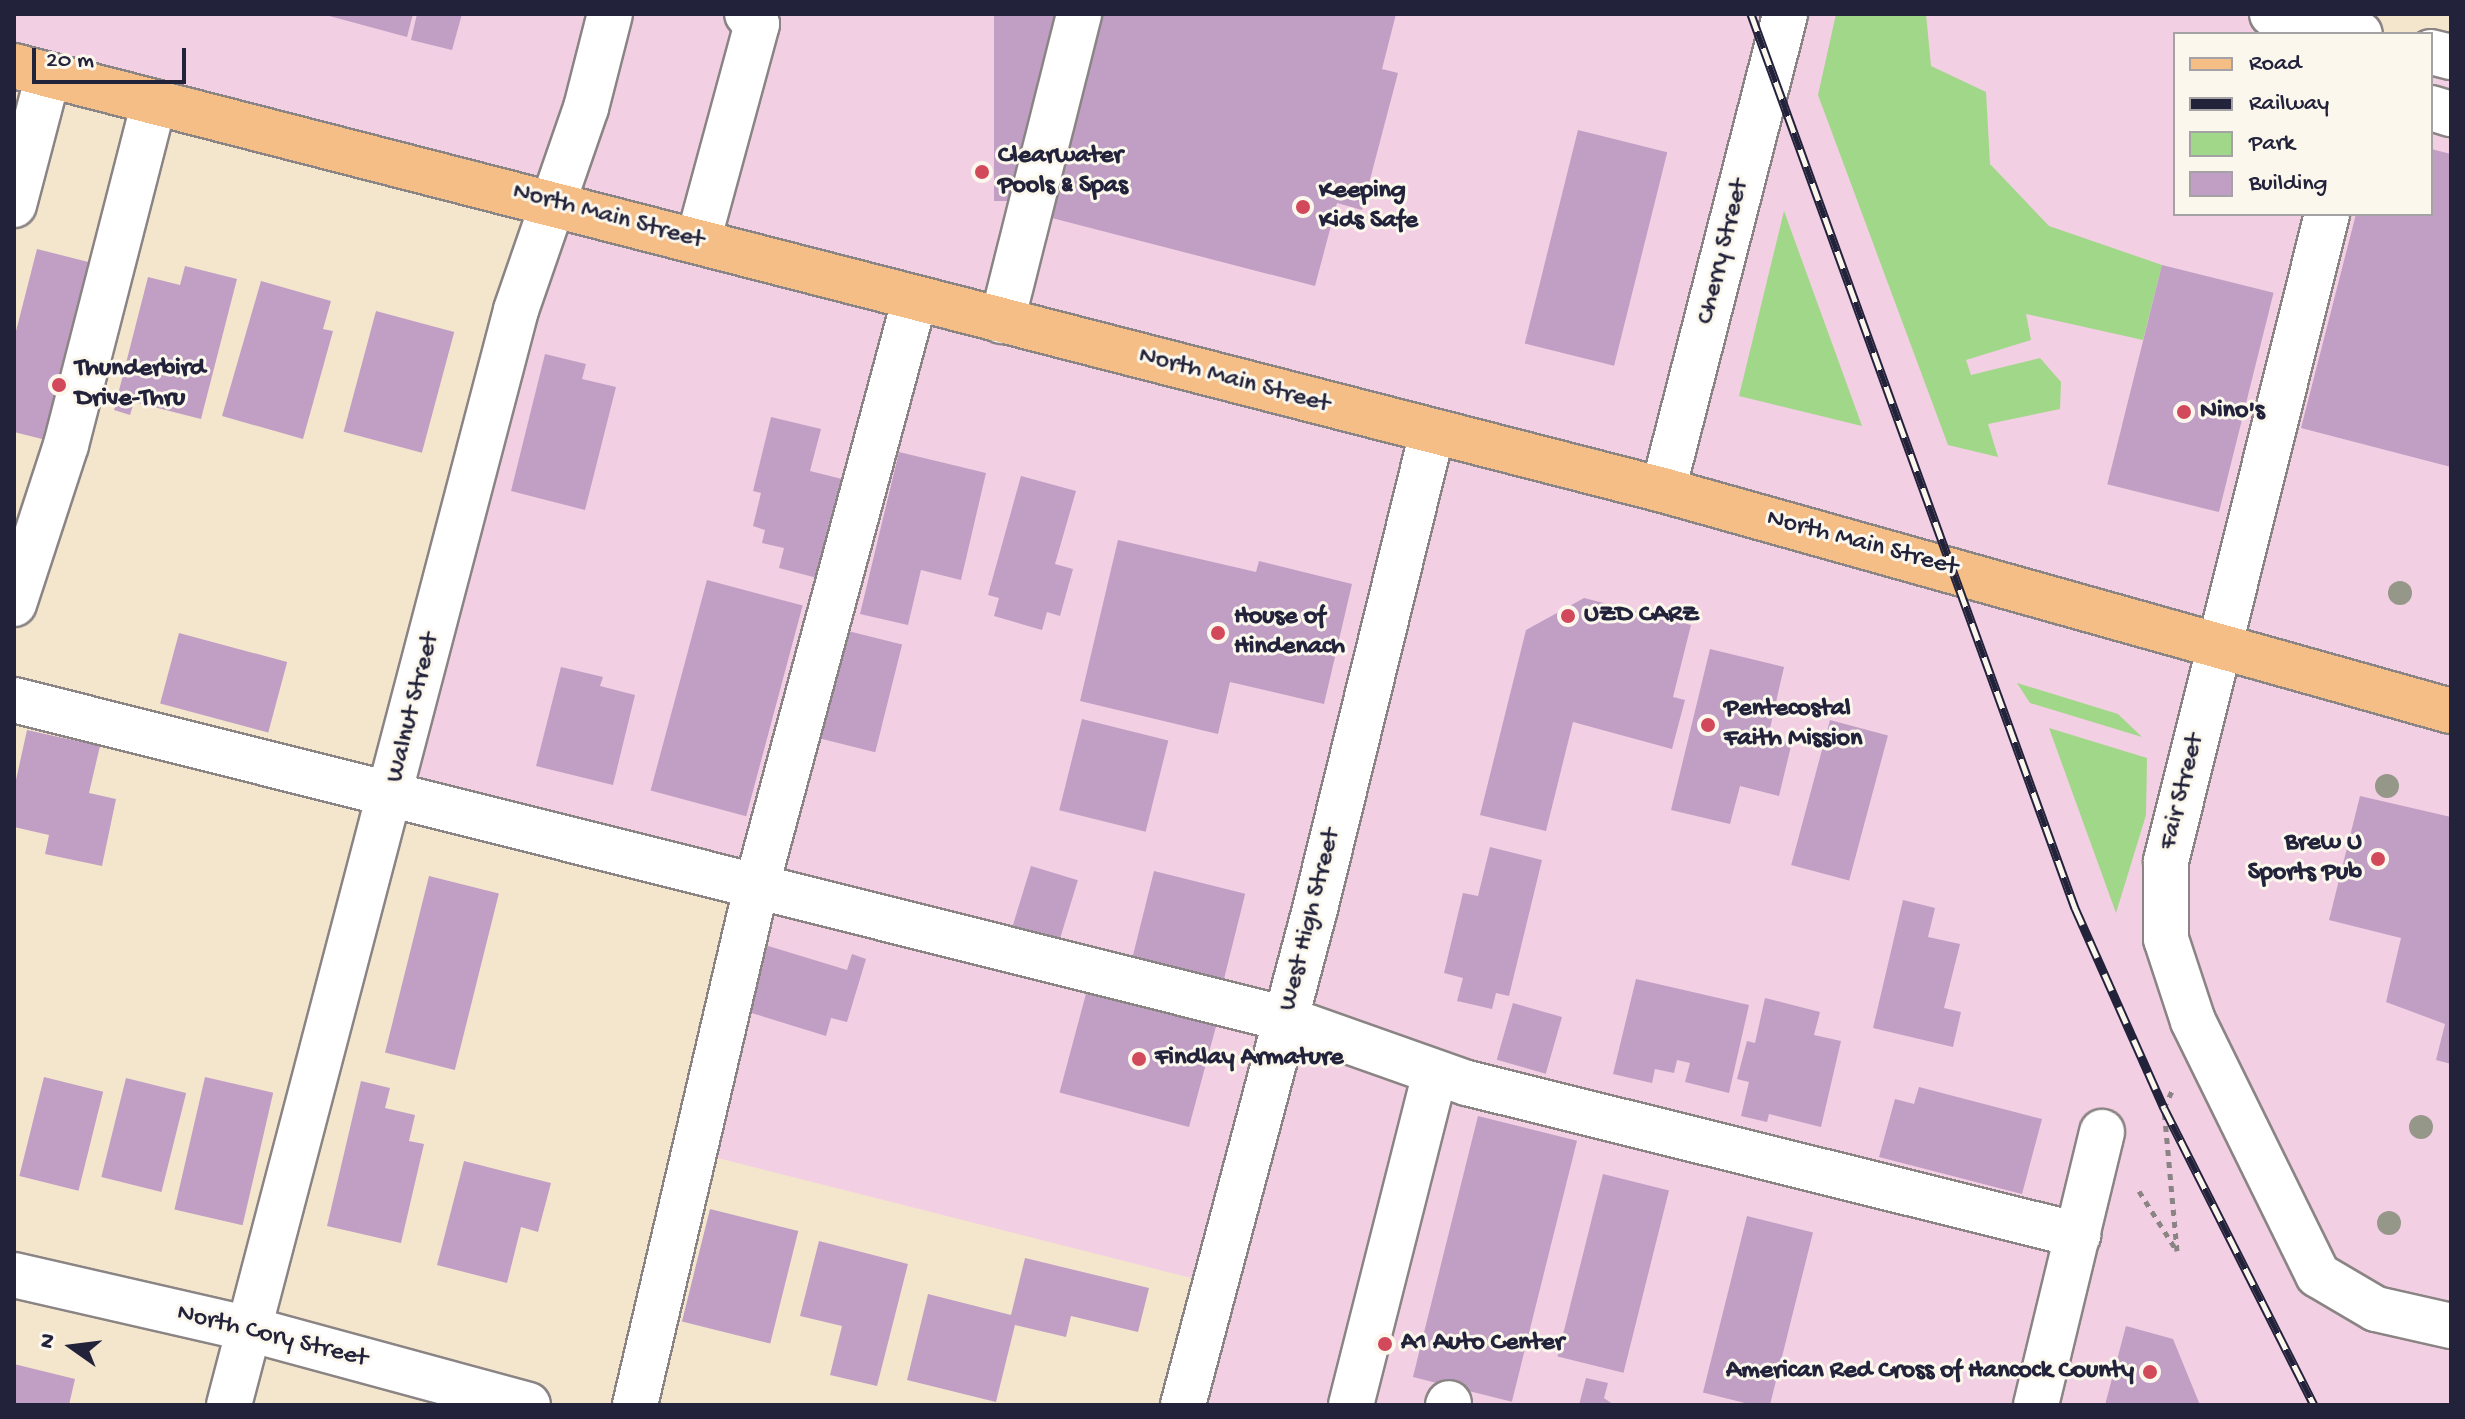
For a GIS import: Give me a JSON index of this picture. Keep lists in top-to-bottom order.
{
  "streets": {
    "main road": ["North Main Street"],
    "street": [
      "Cherry Street",
      "Walnut Street",
      "Fair Street",
      "West High Street",
      "North Cory Street"
    ]
  },
  "crossings": [
    ["North Main Street", "Cherry Street"],
    ["North Main Street", "Walnut Street"],
    ["North Main Street", "Fair Street"],
    ["North Main Street", "West High Street"],
    ["Walnut Street", "North Cory Street"]
  ],
  "places": [
    "Clearwater Pools & Spas",
    "Keeping Kids Safe",
    "Thunderbird Drive-Thru",
    "Nino's",
    "UZD CARZ",
    "House of Hindenach",
    "Pentecostal Faith Mission",
    "Brew U Sports Pub",
    "Findlay Armature",
    "A1 Auto Center",
    "American Red Cross of Hancock County"
  ],
  "legend": [
    "Road",
    "Railway",
    "Park",
    "Building"
  ],
  "scale_bar": "20 m",
  "north": "left"
}
